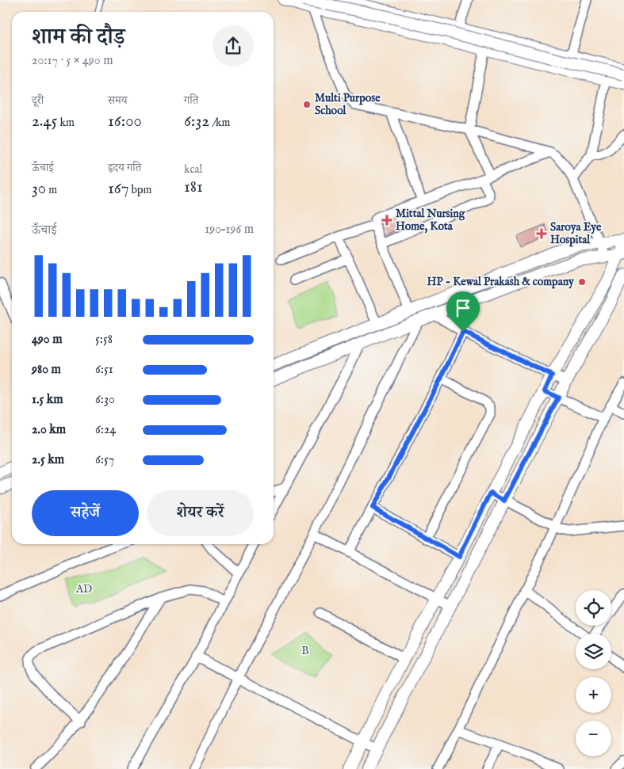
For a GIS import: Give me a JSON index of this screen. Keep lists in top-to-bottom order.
{
  "parks": ["AD", "B"],
  "places": {
    "other": ["Multi Purpose School", "HP - Kewal Prakash & company"],
    "health": ["Mittal Nursing Home, Kota", "Saroya Eye Hospital"]
  },
  "page": {
    "heading": ["शाम की दौड़", "20:17 · 5 × 490 m"],
    "stats": [
      ["दूरी", "2.45 km"],
      ["समय", "16:00"],
      ["गति", "6:32 /km"],
      ["ऊँचाई", "30 m"],
      ["हृदय गति", "167 bpm"],
      ["kcal", "181"]
    ],
    "chart": ["ऊँचाई", "190–196 m"],
    "list": [
      {
        "name": "490 m",
        "note": "5:58"
      },
      {
        "name": "980 m",
        "note": "6:51"
      },
      {
        "name": "1.5 km",
        "note": "6:30"
      },
      {
        "name": "2.0 km",
        "note": "6:24"
      },
      {
        "name": "2.5 km",
        "note": "6:57"
      }
    ],
    "buttons": ["सहेजें", "शेयर करें"],
    "map_buttons": ["+", "−"]
  }
}
